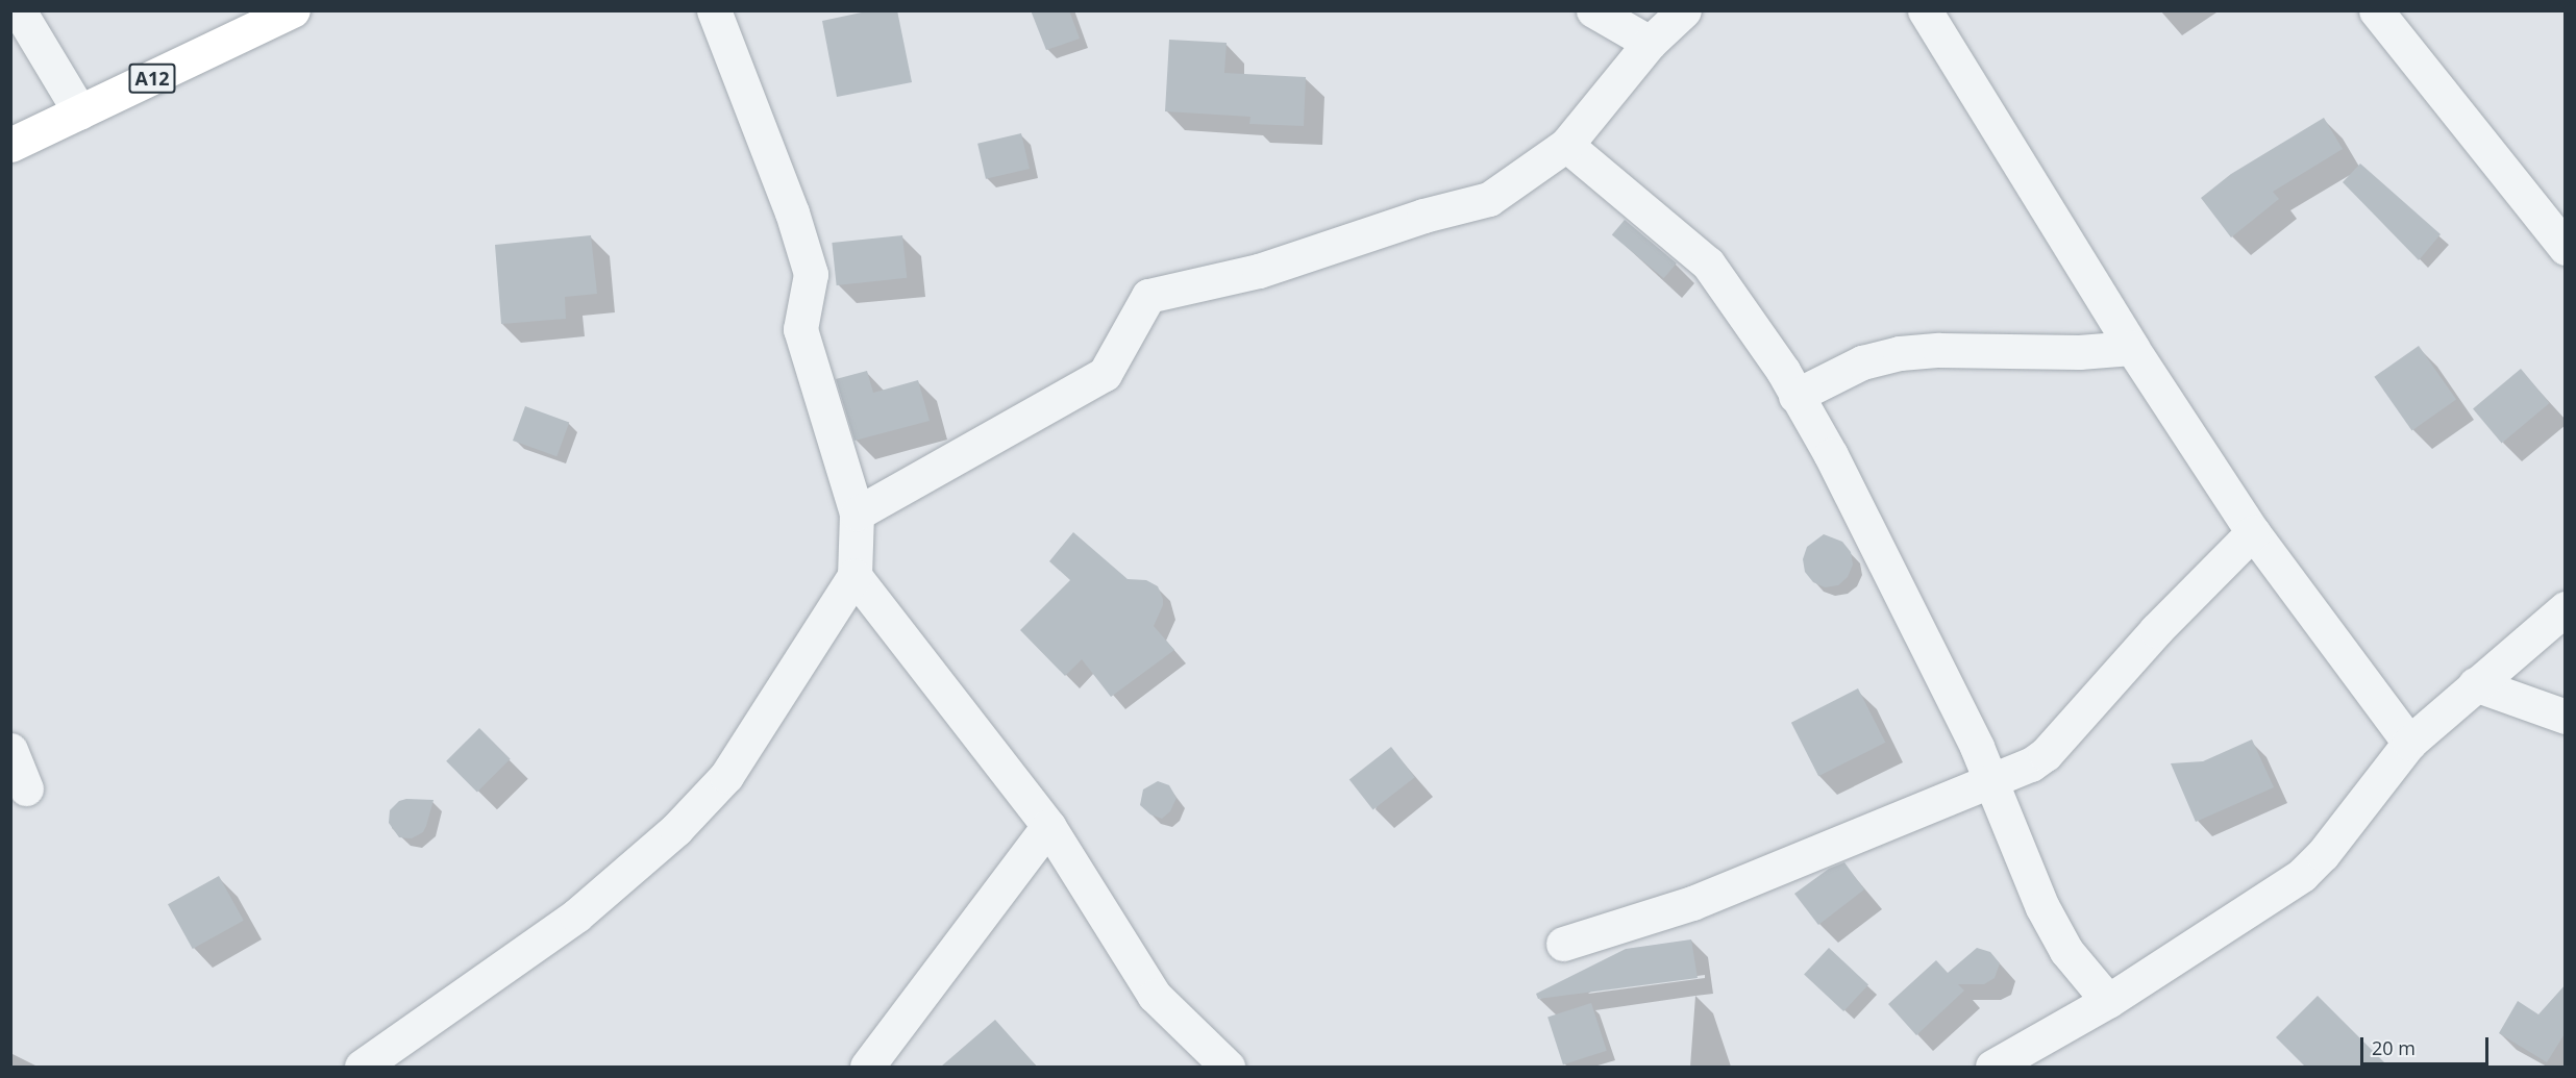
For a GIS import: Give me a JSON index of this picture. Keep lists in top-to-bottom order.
{
  "streets": {
    "main road": ["A12"]
  },
  "scale_bar": "20 m"
}
